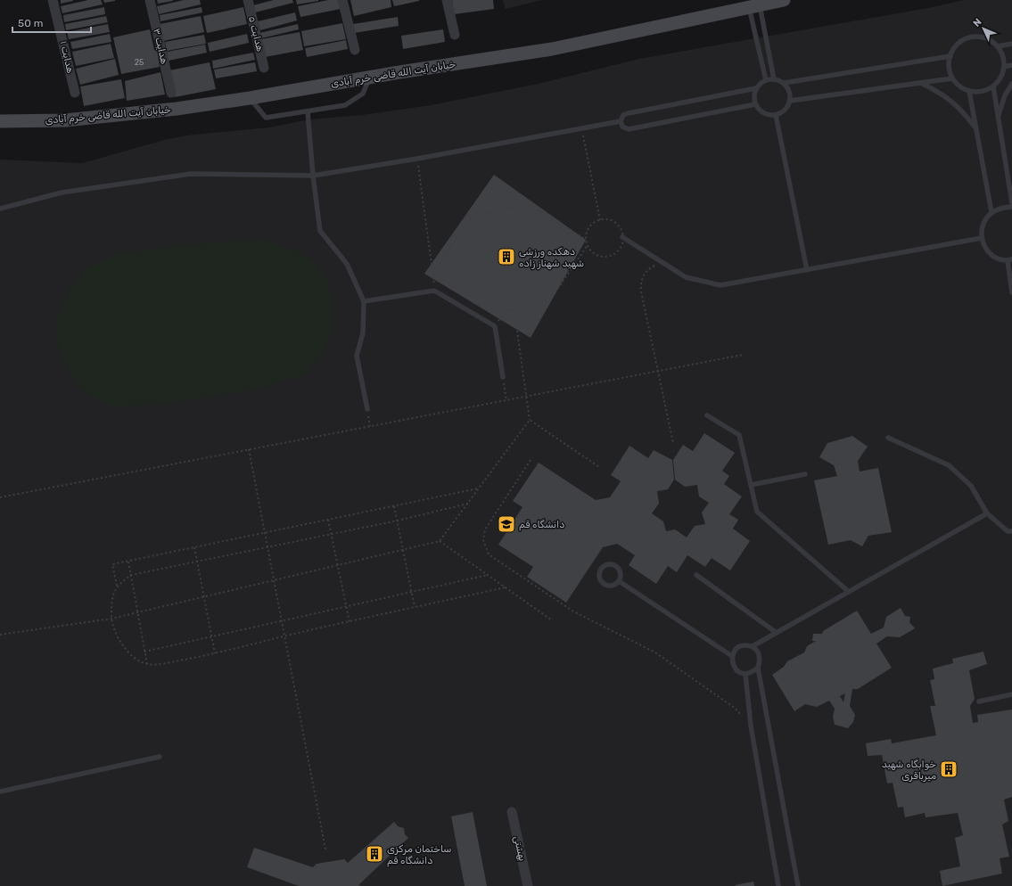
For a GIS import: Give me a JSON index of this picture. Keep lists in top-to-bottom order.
{
  "streets": {
    "main road": ["خیابان آیت الله قاضی خرم آبادی"],
    "street": [
      "هدایت ۵",
      "هدایت ۳",
      "هدایت ۱",
      "بهشتی"
    ]
  },
  "places": {
    "building": ["دهکده ورزشی شهید شهناز زاده", "خوابگاه شهید میرباقری", "ساختمان مرکزی دانشگاه قم"],
    "school or university": ["دانشگاه قم"]
  },
  "house_numbers": ["25"],
  "scale_bar": "50 m",
  "north": "top left"
}
